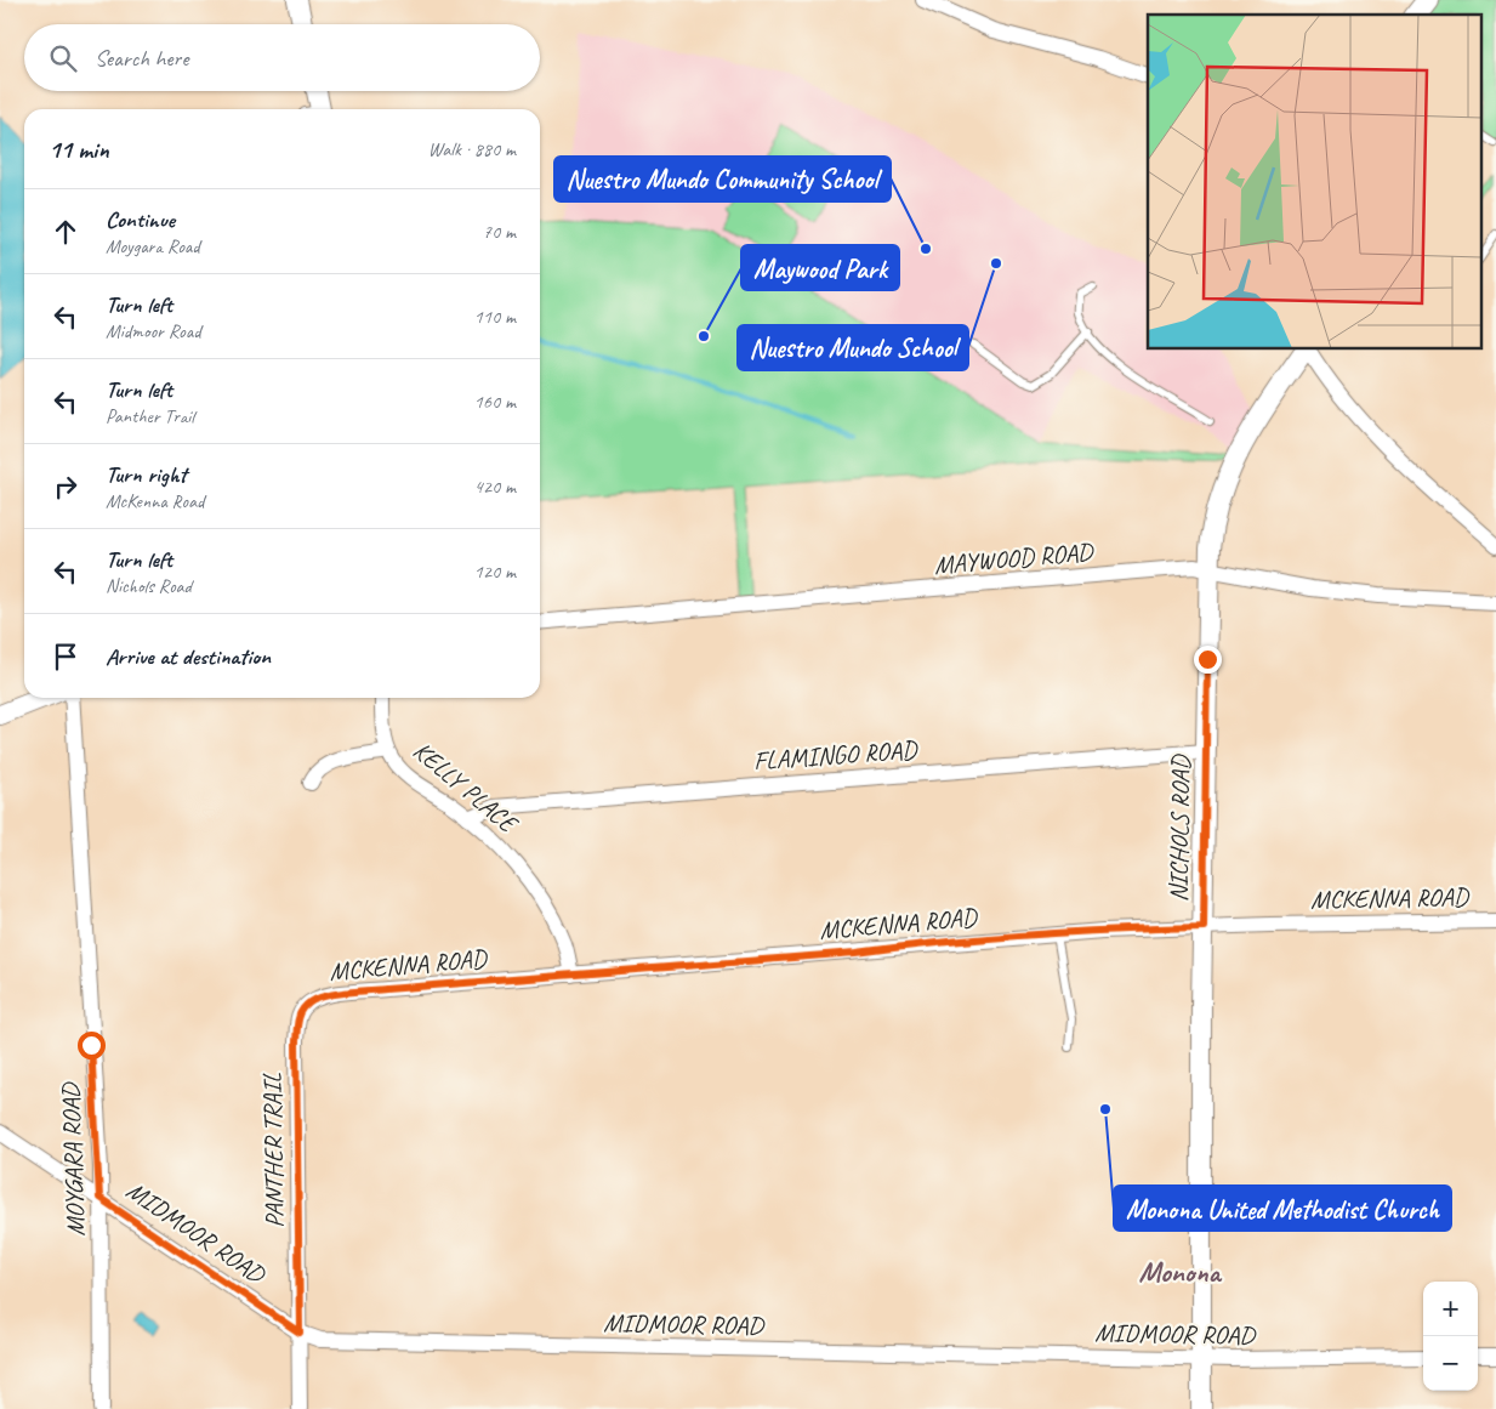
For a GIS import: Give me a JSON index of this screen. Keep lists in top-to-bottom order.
{
  "streets": {
    "street": [
      "MAYWOOD ROAD",
      "FLAMINGO ROAD",
      "KELLY PLACE",
      "NICHOLS ROAD",
      "MCKENNA ROAD",
      "PANTHER TRAIL",
      "MOYGARA ROAD",
      "MIDMOOR ROAD"
    ]
  },
  "crossings": [
    ["MAYWOOD ROAD", "NICHOLS ROAD"],
    ["FLAMINGO ROAD", "KELLY PLACE"],
    ["FLAMINGO ROAD", "NICHOLS ROAD"],
    ["KELLY PLACE", "MCKENNA ROAD"],
    ["NICHOLS ROAD", "MCKENNA ROAD"],
    ["NICHOLS ROAD", "MIDMOOR ROAD"],
    ["MCKENNA ROAD", "PANTHER TRAIL"],
    ["PANTHER TRAIL", "MIDMOOR ROAD"],
    ["MOYGARA ROAD", "MIDMOOR ROAD"]
  ],
  "districts": ["Monona"],
  "places": [
    "Nuestro Mundo Community School",
    "Nuestro Mundo School",
    "Maywood Park",
    "Monona United Methodist Church"
  ],
  "page": {
    "search": "Search here",
    "heading": ["11 min", "Walk · 880 m"],
    "list": [
      ["Continue", "Moygara Road", "70 m"],
      ["Turn left", "Midmoor Road", "110 m"],
      ["Turn left", "Panther Trail", "160 m"],
      ["Turn right", "McKenna Road", "420 m"],
      ["Turn left", "Nichols Road", "120 m"],
      "Arrive at destination"
    ],
    "map_buttons": ["+", "−"]
  }
}
